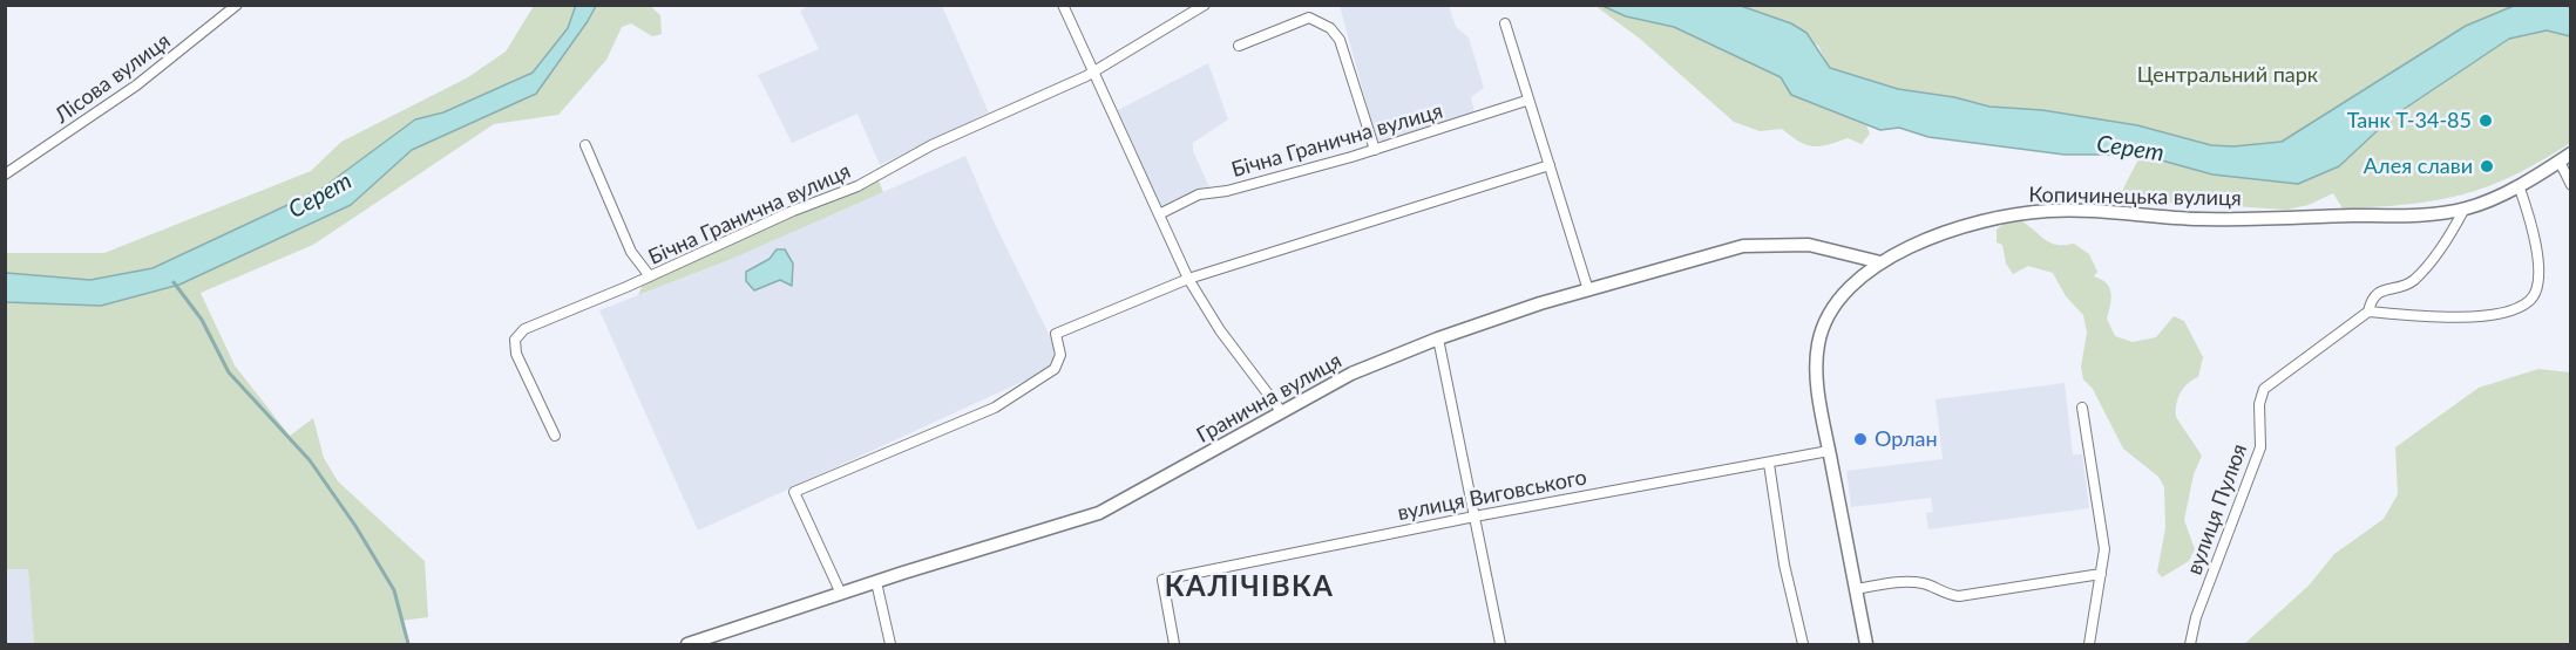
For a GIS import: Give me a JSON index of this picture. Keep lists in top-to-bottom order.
{
  "streets": {
    "street": [
      "Лісова вулиця",
      "Бічна Гранична вулиця",
      "Копичинецька вулиця",
      "Гранична вулиця",
      "вулиця Виговського",
      "вулиця Пулюя"
    ]
  },
  "crossings": [
    ["Копичинецька вулиця", "Гранична вулиця"],
    ["Копичинецька вулиця", "вулиця Виговського"],
    ["Копичинецька вулиця", "вулиця Пулюя"]
  ],
  "districts": ["КАЛІЧІВКА"],
  "water": ["Серет"],
  "parks": ["Центральний парк"],
  "places": ["Танк Т-34-85", "Алея слави", "Орлан"]
}
